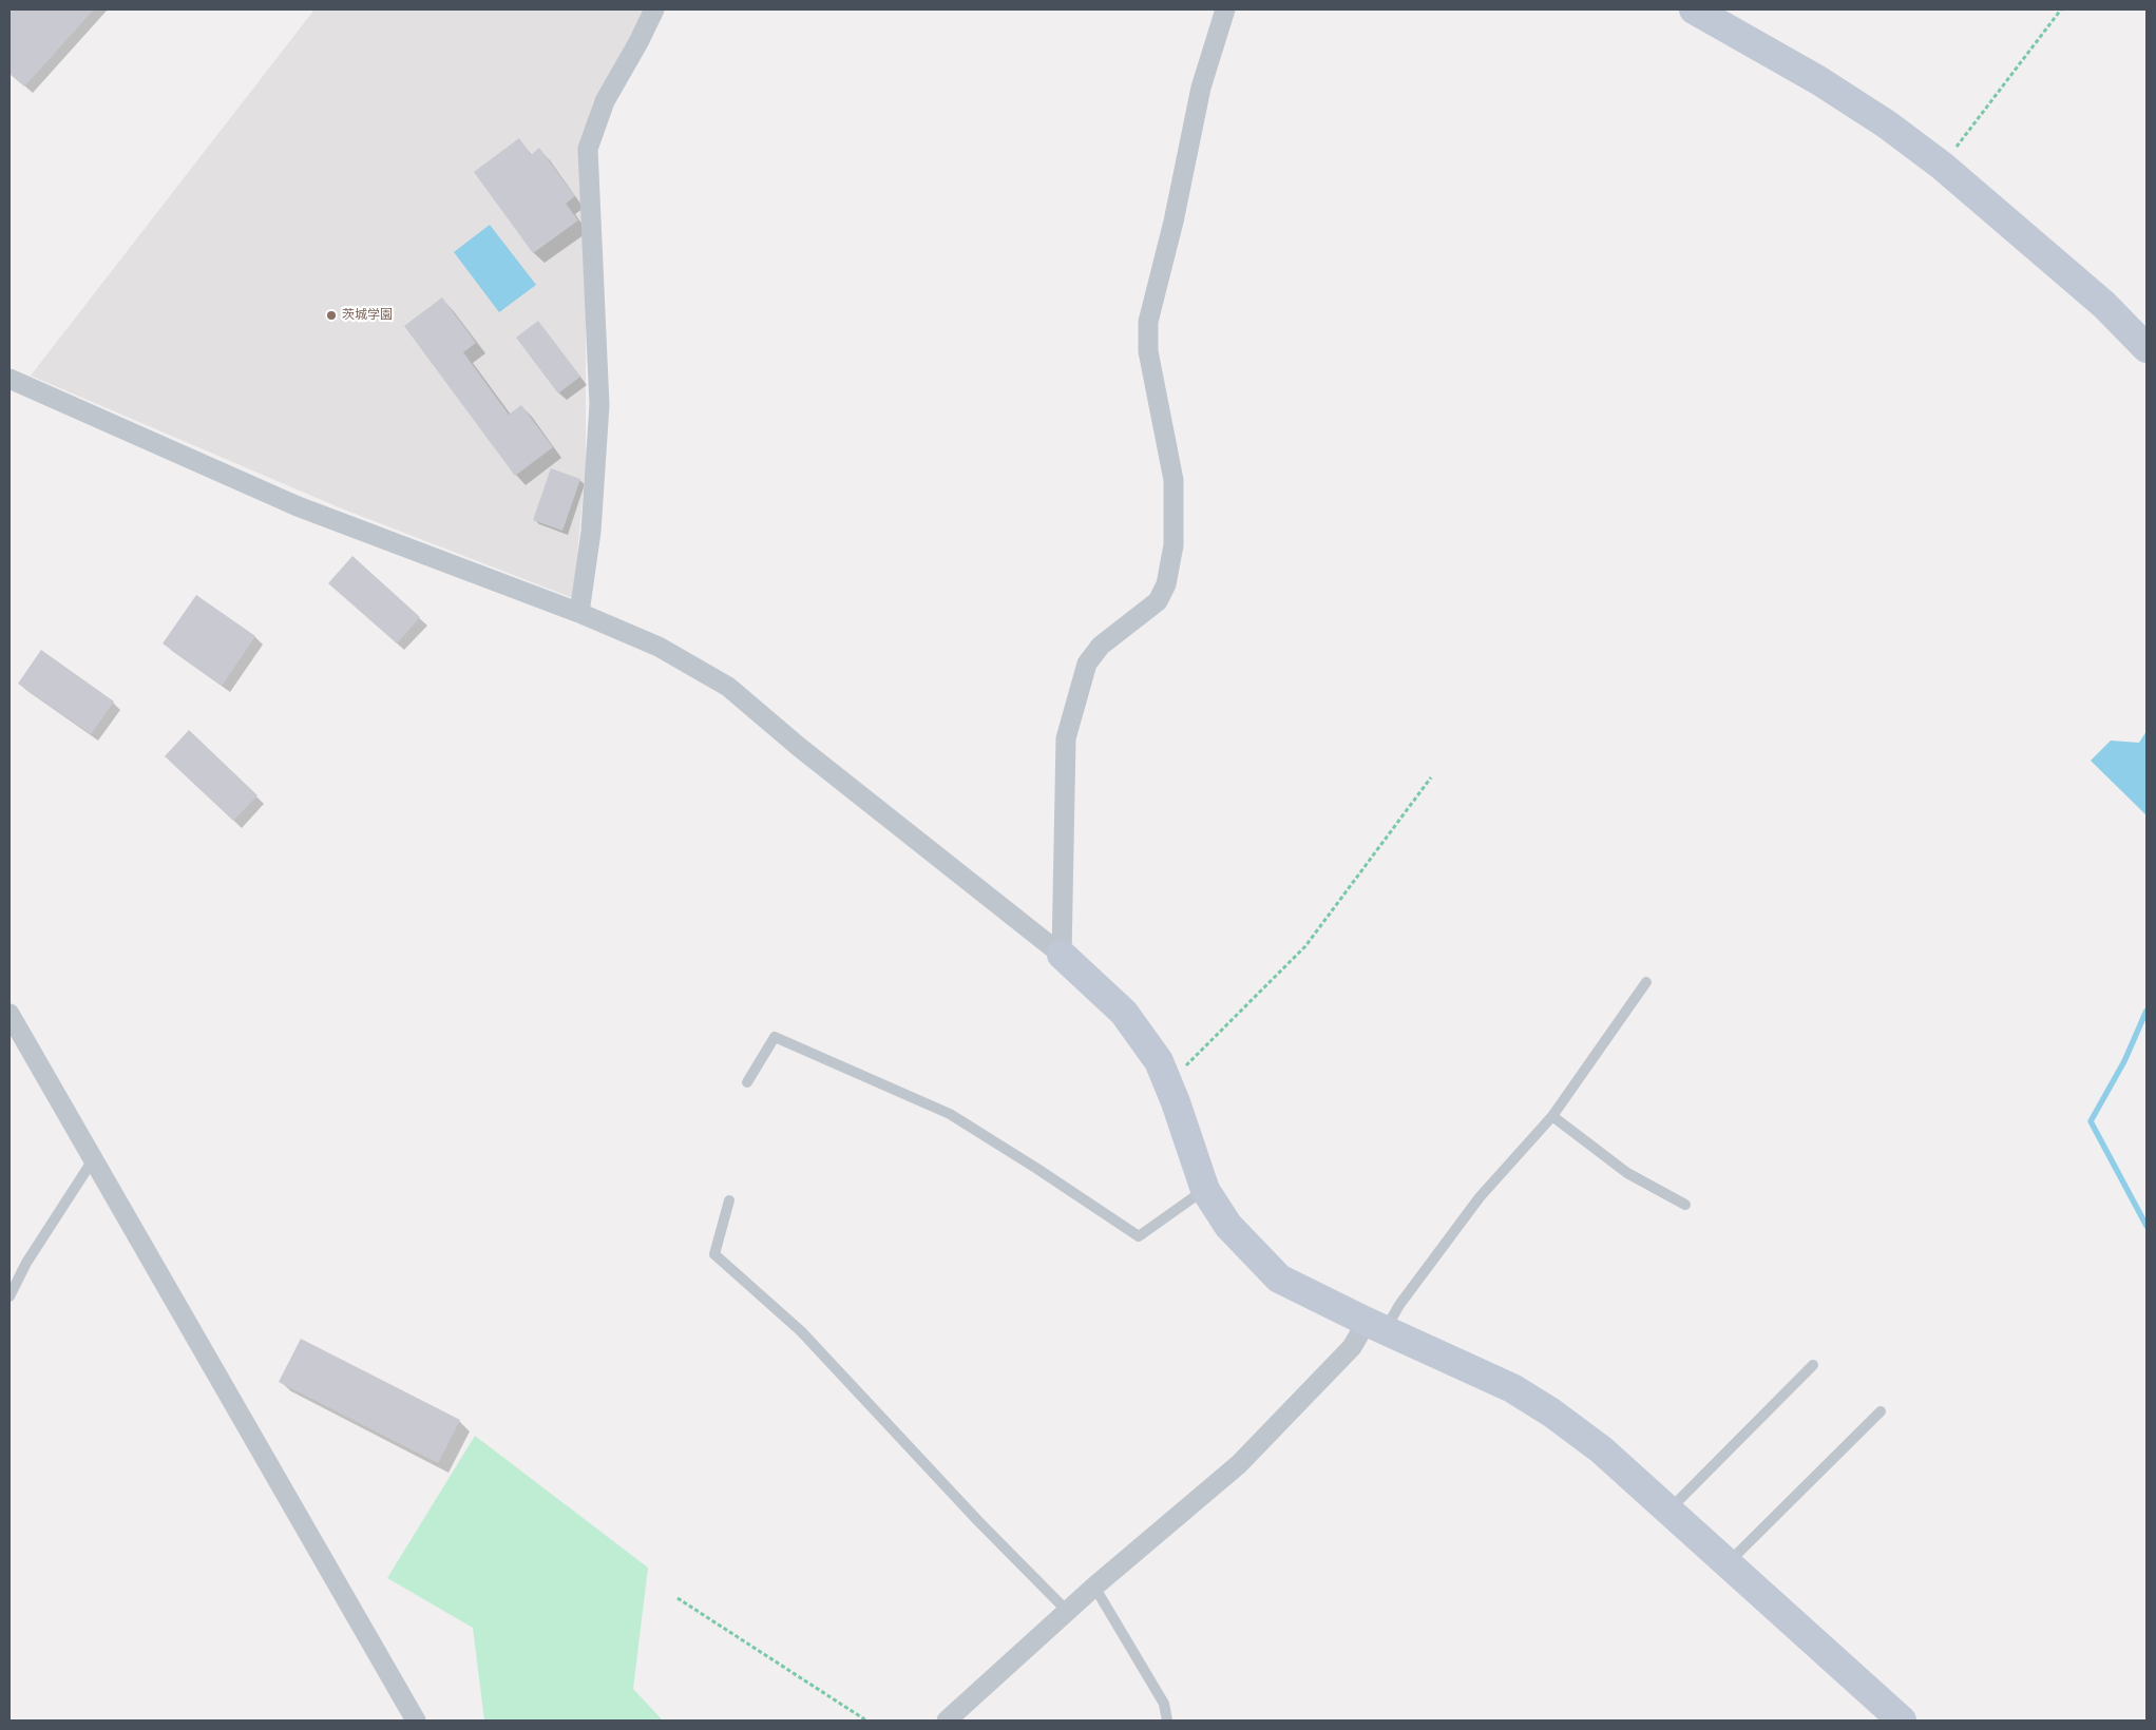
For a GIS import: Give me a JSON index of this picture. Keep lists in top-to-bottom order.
{
  "places": ["茨城学園"]
}
